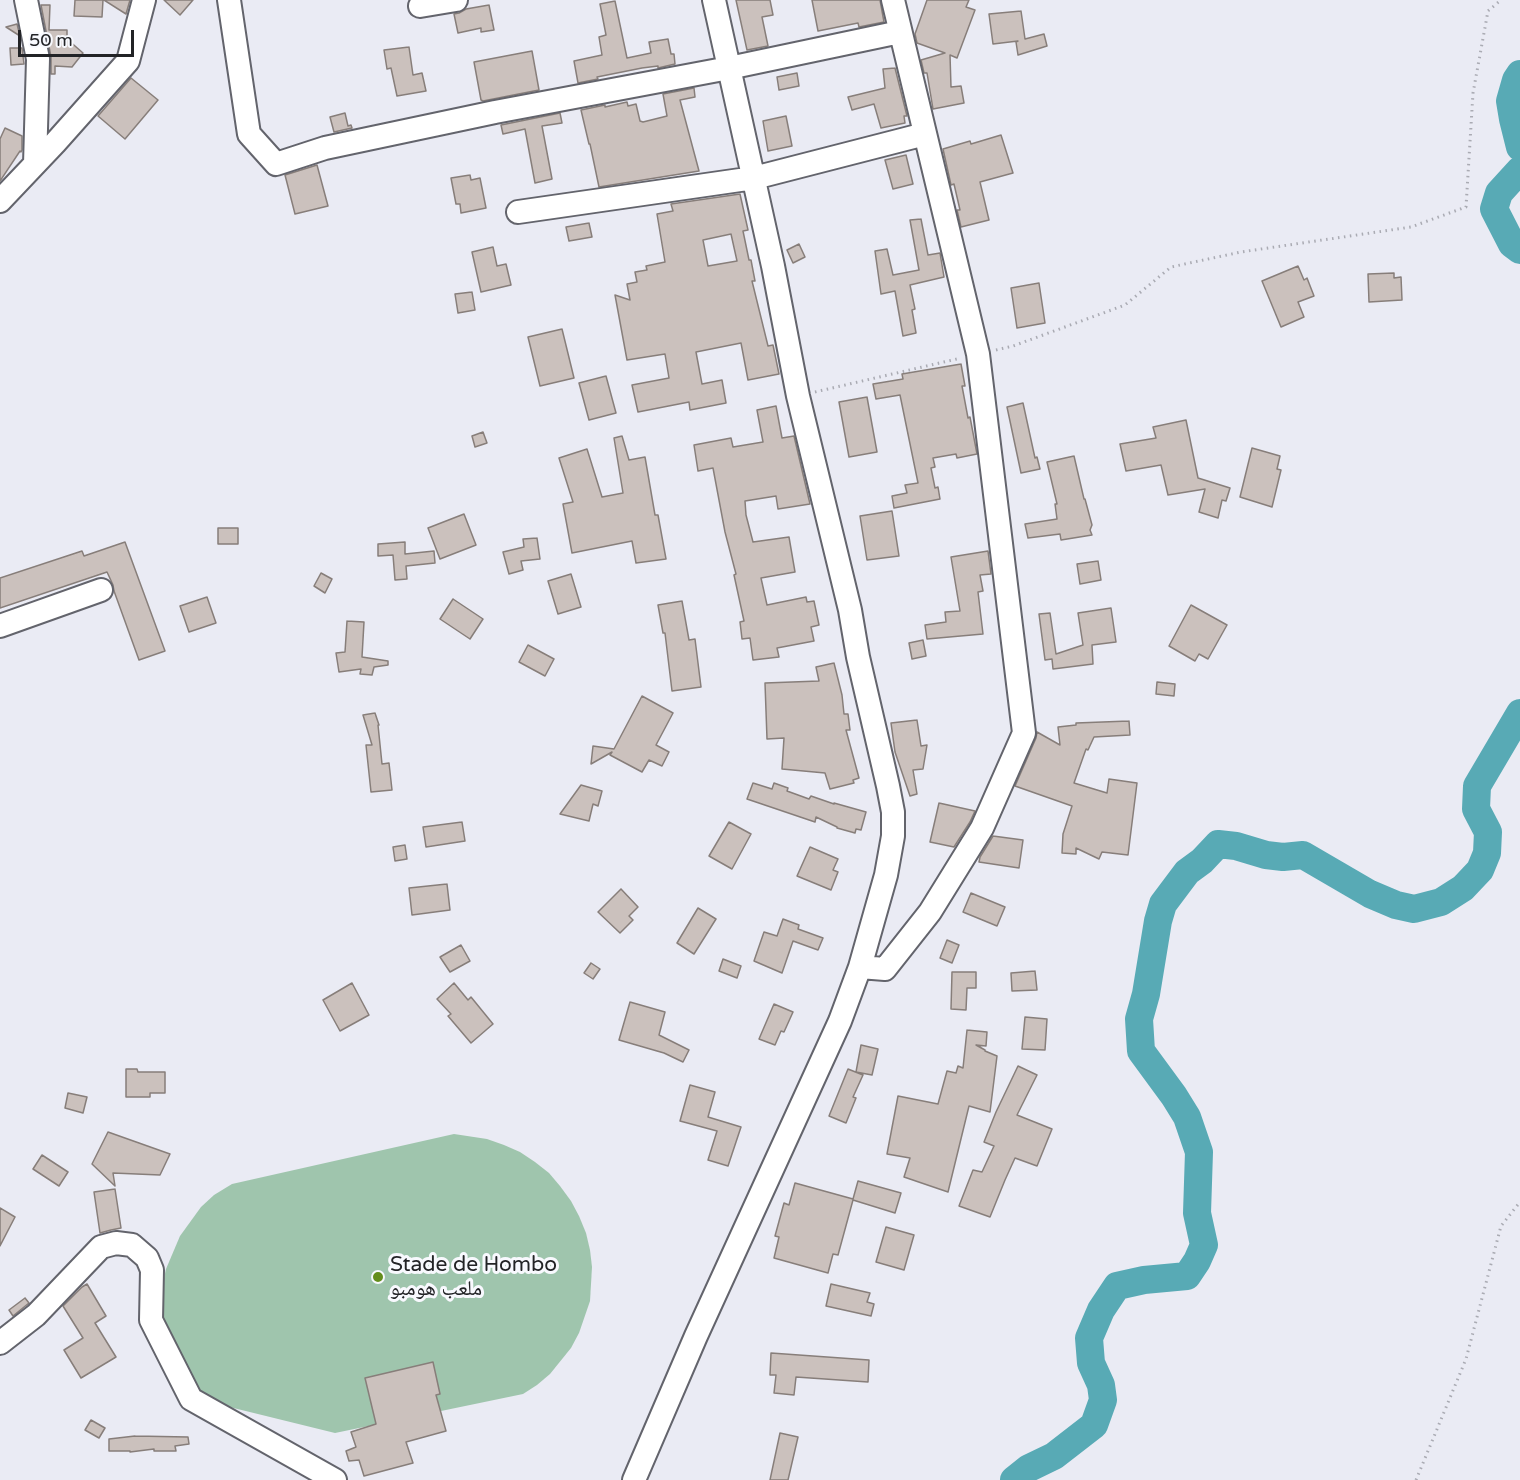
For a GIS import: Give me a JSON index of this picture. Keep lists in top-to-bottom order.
{
  "places": ["Stade de Hombo ملعب هومبو"],
  "scale_bar": "50 m"
}
